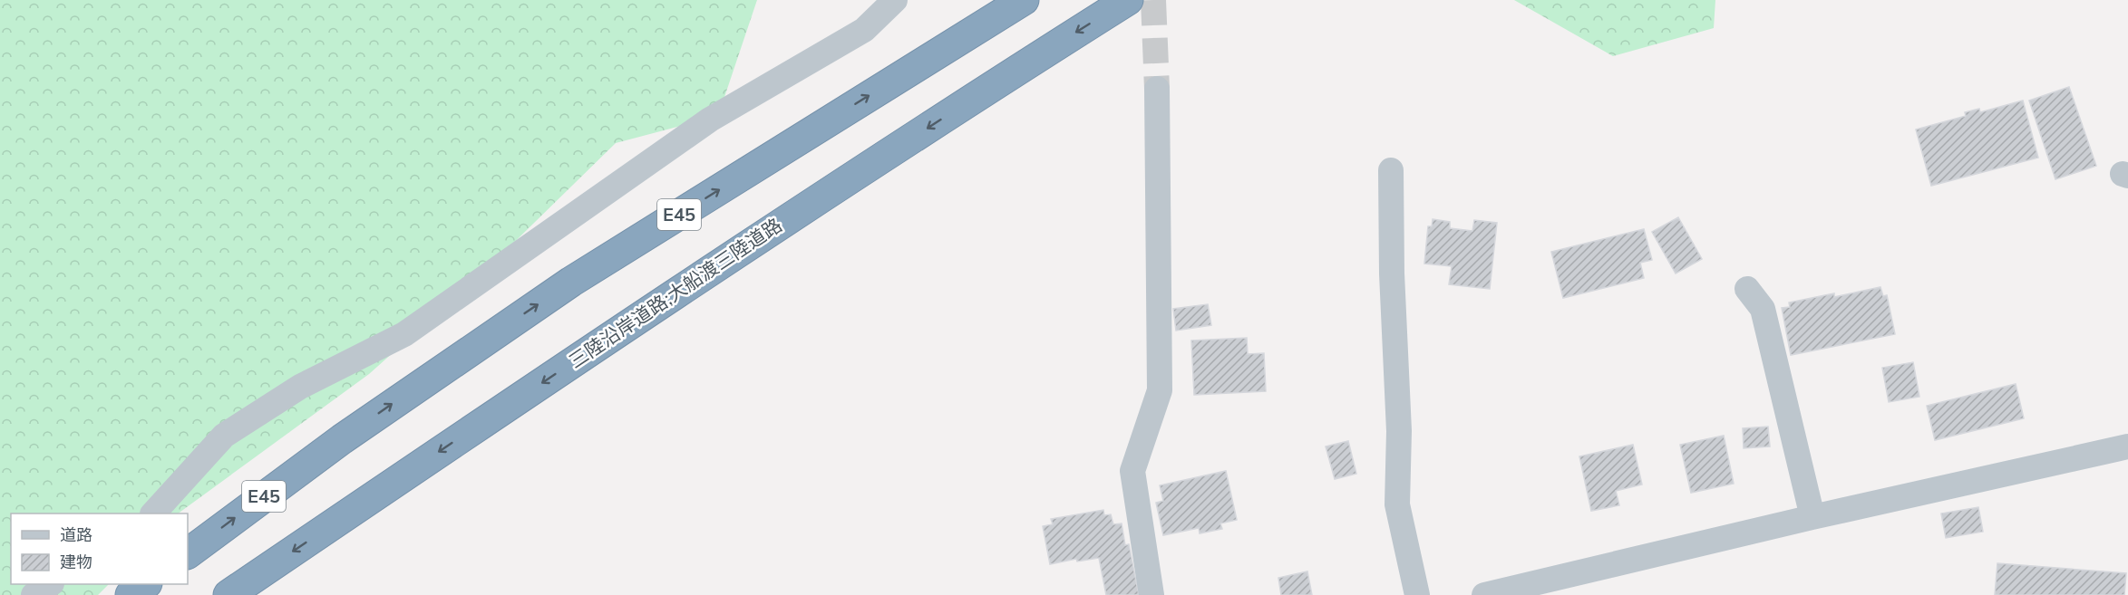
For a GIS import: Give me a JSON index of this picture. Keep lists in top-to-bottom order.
{
  "streets": {
    "highway": ["E45", "三陸沿岸道路;大船渡三陸道路"]
  },
  "legend": ["道路", "建物"]
}
